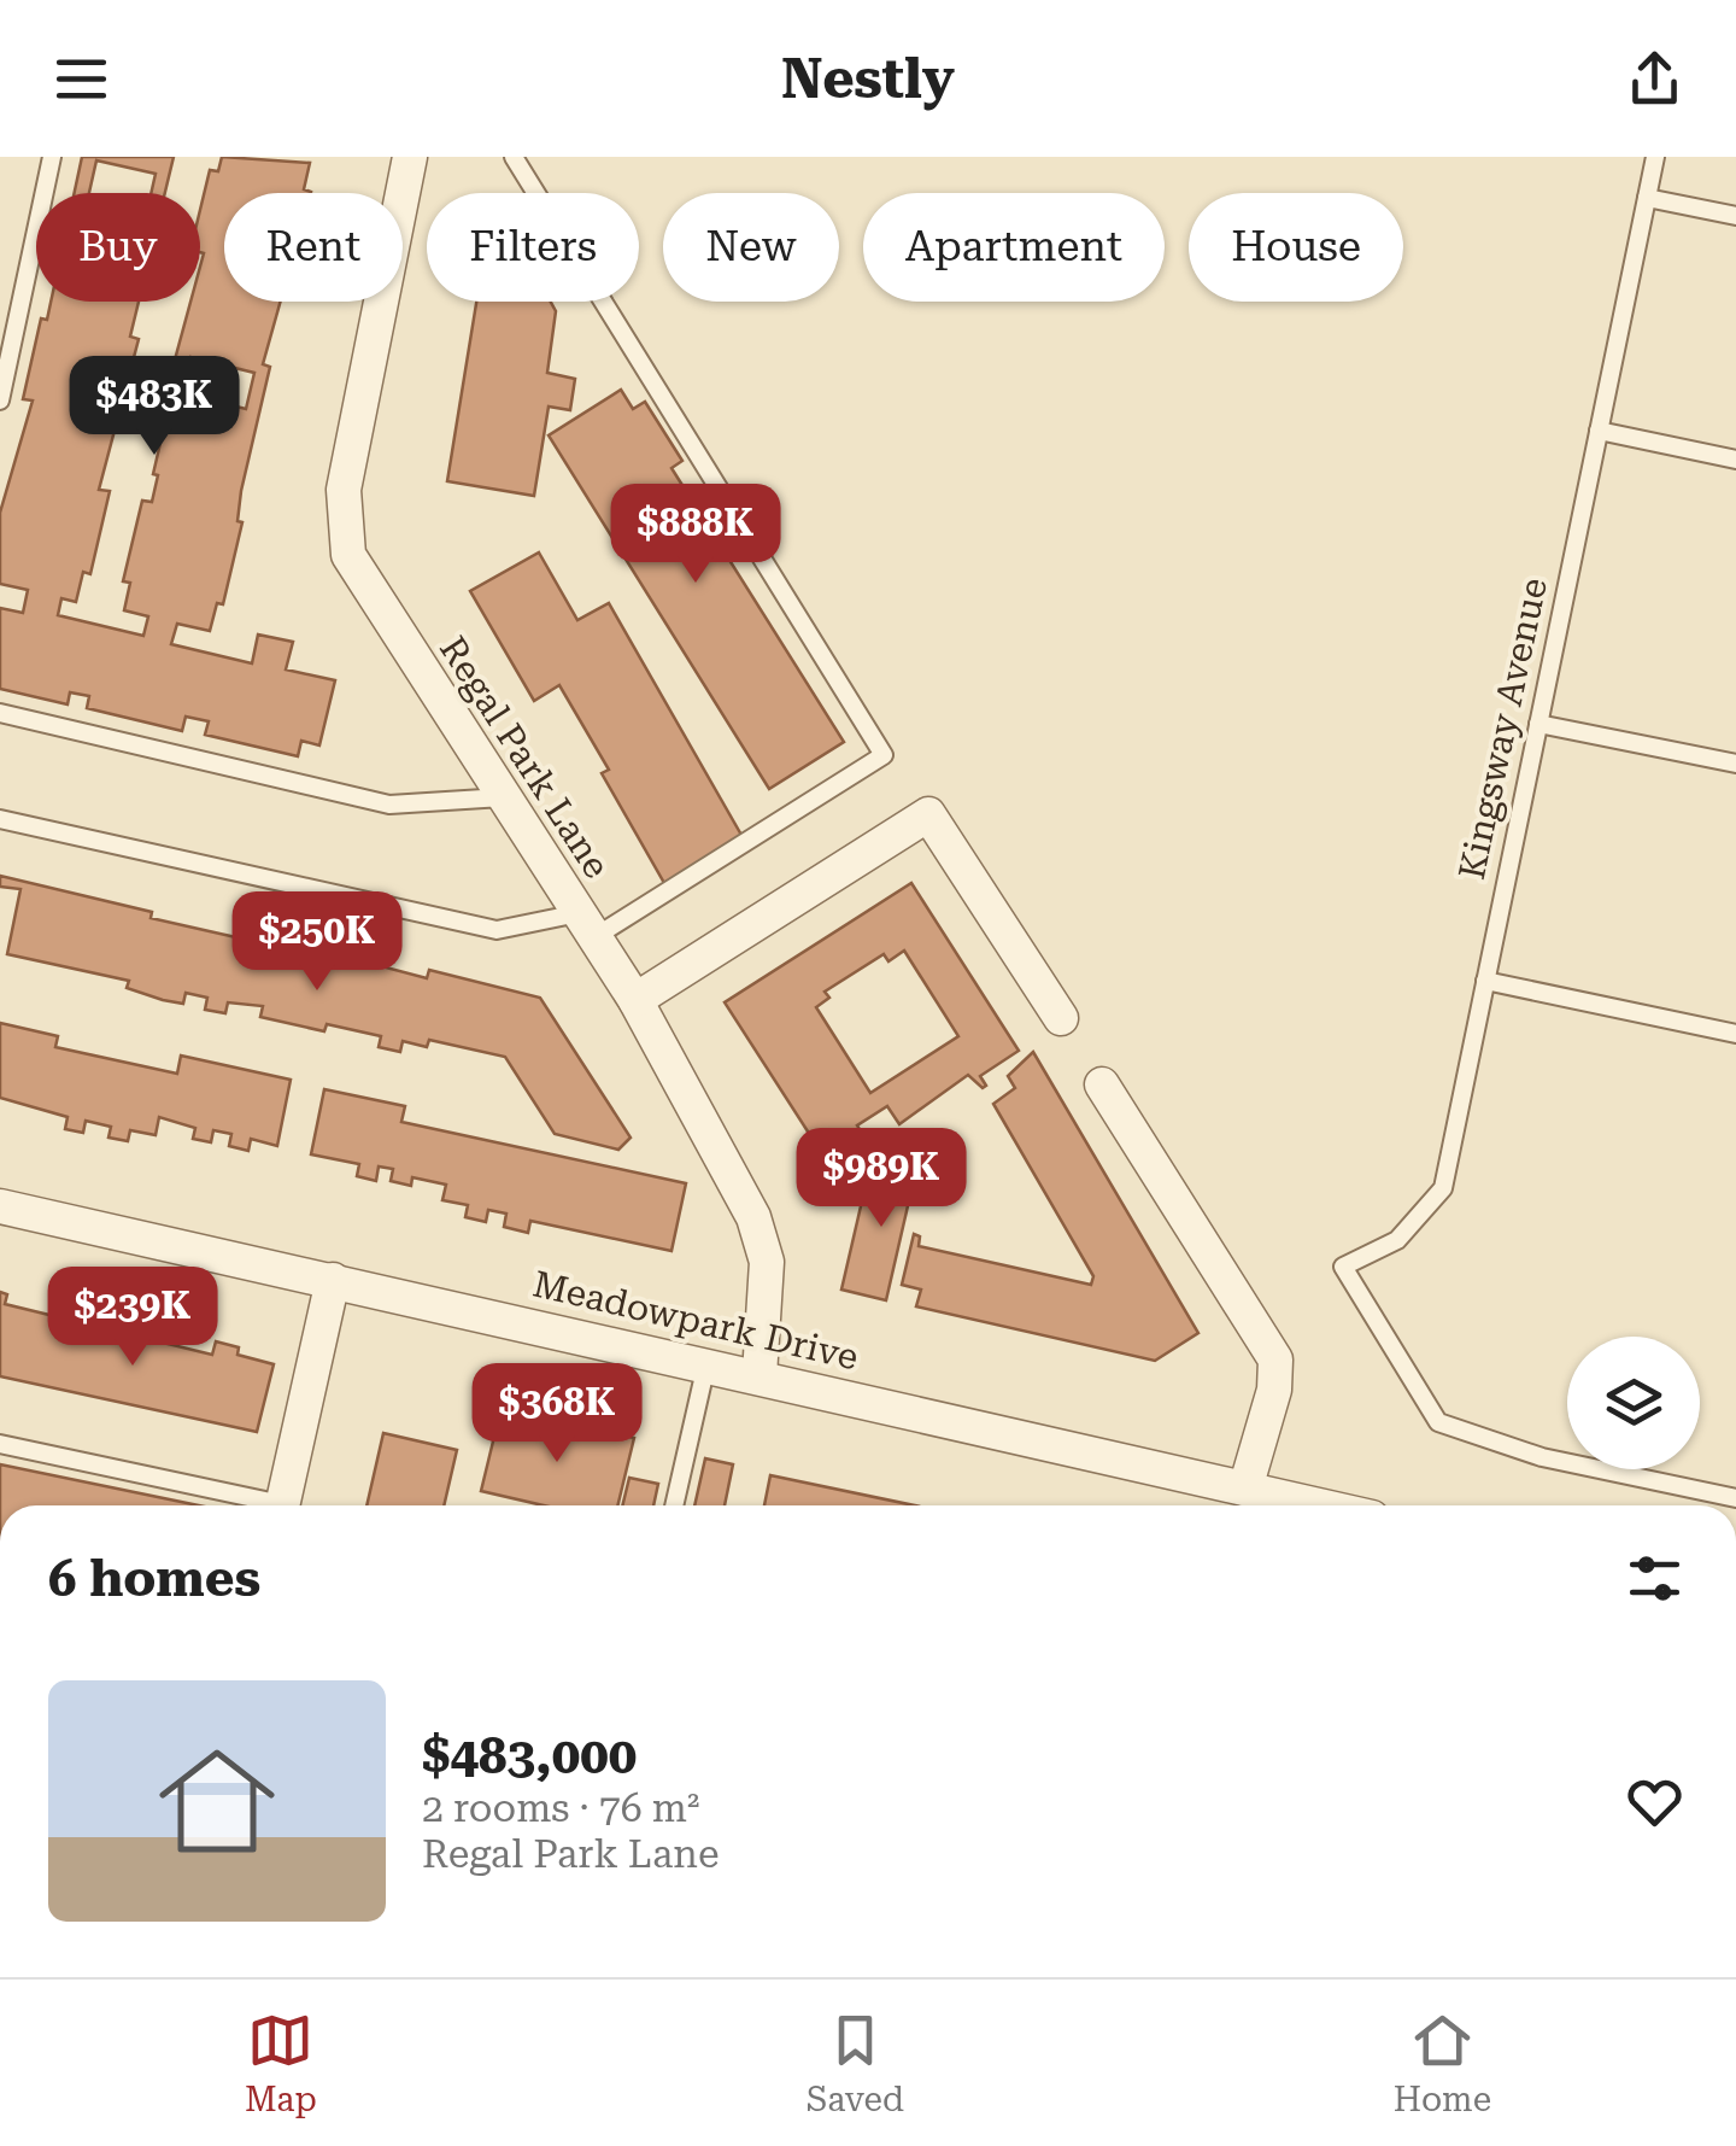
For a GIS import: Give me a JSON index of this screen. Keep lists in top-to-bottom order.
{
  "streets": {
    "street": ["Regal Park Lane", "Meadowpark Drive"],
    "lane": ["Kingsway Avenue"]
  },
  "crossings": [
    ["Regal Park Lane", "Meadowpark Drive"]
  ],
  "page": {
    "header": "Nestly",
    "chip": [
      "Buy",
      "Rent",
      "Filters",
      "New",
      "Apartment",
      "House"
    ],
    "price": [
      "$483K",
      "$888K",
      "$250K",
      "$989K",
      "$239K",
      "$368K"
    ],
    "heading": "6 homes",
    "list": [
      {
        "name": "$483,000",
        "note": "2 rooms · 76 m² · Regal Park Lane"
      }
    ],
    "tabs": ["Map", "Saved", "Home"]
  }
}
